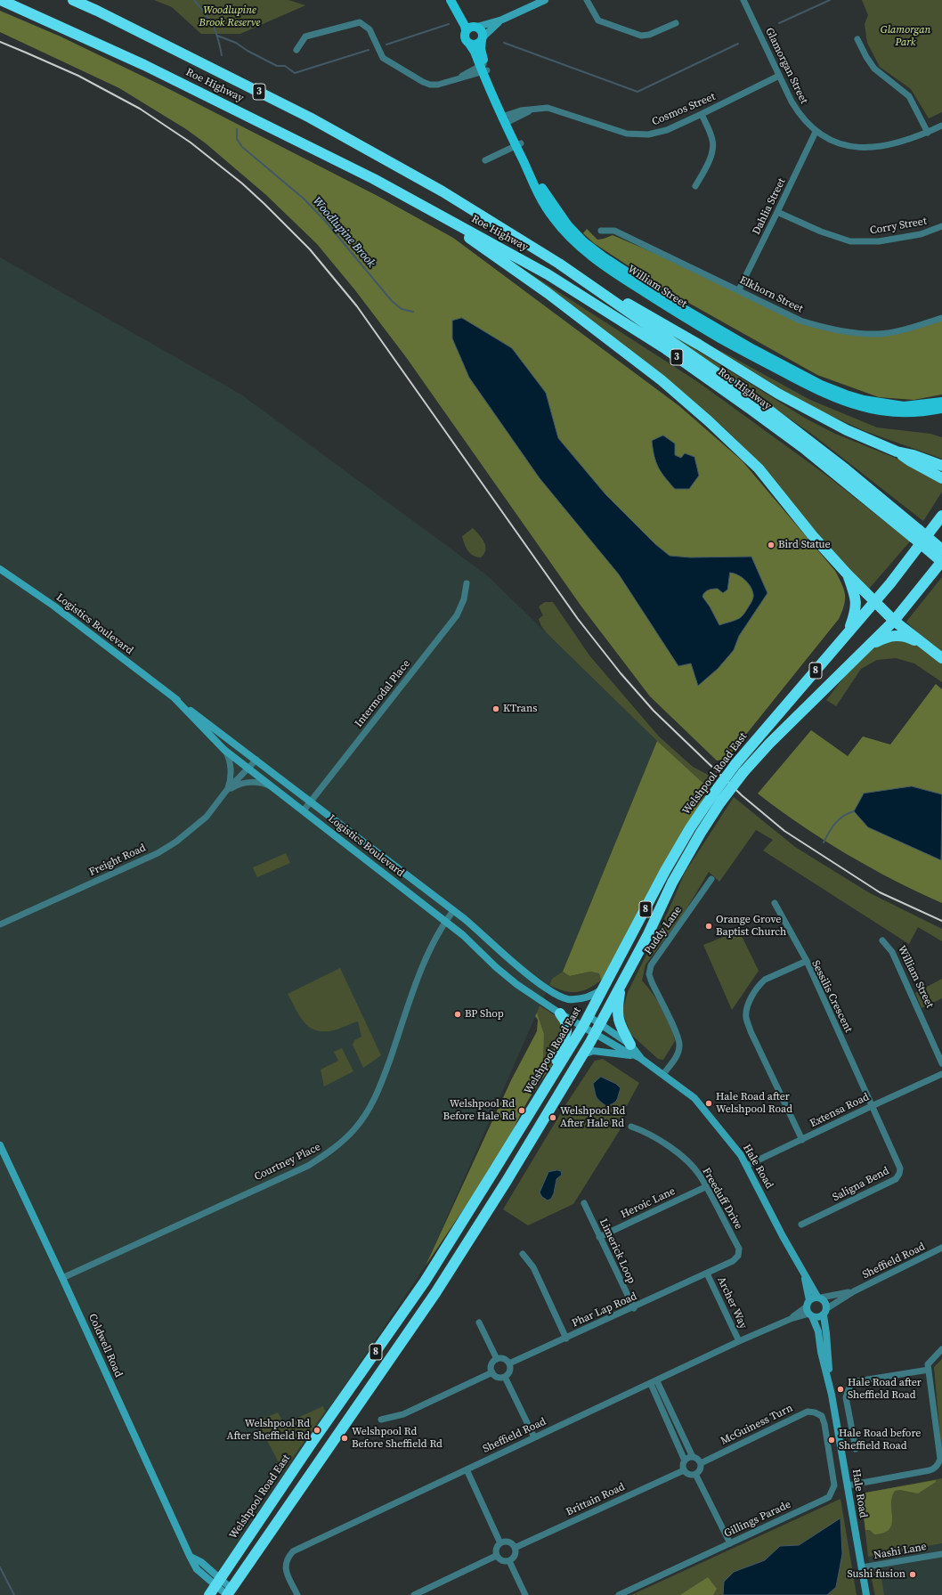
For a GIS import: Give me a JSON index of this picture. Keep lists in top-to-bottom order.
{
  "streets": {
    "highway": [
      "Roe Highway",
      "3",
      "8",
      "Welshpool Road East"
    ],
    "main road": ["William Street"],
    "street": [
      "Glamorgan Street",
      "Cosmos Street",
      "Dahlia Street",
      "Corry Street",
      "Elkhorn Street",
      "Logistics Boulevard",
      "Intermodal Place",
      "Freight Road",
      "Puddy Lane",
      "Sessilis Crescent",
      "Extensa Road",
      "Courtney Place",
      "Hale Road",
      "Saligna Bend",
      "Freeduff Drive",
      "Heroic Lane",
      "Limerick Loop",
      "Sheffield Road",
      "Archer Way",
      "Phar Lap Road",
      "Coldwell Road",
      "McGuiness Turn",
      "Brittain Road",
      "Gillings Parade",
      "Nashi Lane"
    ]
  },
  "crossings": [
    ["Glamorgan Street", "Cosmos Street"],
    ["Glamorgan Street", "Dahlia Street"],
    ["Roe Highway", "Welshpool Road East"],
    ["Cosmos Street", "William Street"],
    ["Dahlia Street", "Corry Street"],
    ["Dahlia Street", "Elkhorn Street"],
    ["Logistics Boulevard", "8"],
    ["Logistics Boulevard", "Intermodal Place"],
    ["Logistics Boulevard", "Welshpool Road East"],
    ["Logistics Boulevard", "Freight Road"],
    ["Logistics Boulevard", "Courtney Place"],
    ["Logistics Boulevard", "Hale Road"],
    ["8", "Welshpool Road East"],
    ["8", "Hale Road"],
    ["Welshpool Road East", "Hale Road"],
    ["Welshpool Road East", "Coldwell Road"],
    ["Puddy Lane", "Hale Road"],
    ["Sessilis Crescent", "Extensa Road"],
    ["Sessilis Crescent", "Saligna Bend"],
    ["Extensa Road", "Hale Road"],
    ["Extensa Road", "Saligna Bend"],
    ["Courtney Place", "Coldwell Road"],
    ["Hale Road", "Sheffield Road"],
    ["Hale Road", "Nashi Lane"],
    ["Freeduff Drive", "Heroic Lane"],
    ["Freeduff Drive", "Archer Way"],
    ["Freeduff Drive", "Phar Lap Road"],
    ["Heroic Lane", "Limerick Loop"],
    ["Limerick Loop", "Phar Lap Road"],
    ["Sheffield Road", "Archer Way"],
    ["Archer Way", "Phar Lap Road"],
    ["McGuiness Turn", "Brittain Road"],
    ["McGuiness Turn", "Gillings Parade"]
  ],
  "water": ["Woodlupine Brook"],
  "parks": ["Woodlupine Brook Reserve", "Glamorgan Park"],
  "places": [
    "Bird Statue",
    "KTrans",
    "Orange Grove Baptist Church",
    "BP Shop",
    "Hale Road after Welshpool Road",
    "Welshpool Rd Before Hale Rd",
    "Welshpool Rd After Hale Rd",
    "Hale Road after Sheffield Road",
    "Welshpool Rd After Sheffield Rd",
    "Welshpool Rd Before Sheffield Rd",
    "Hale Road before Sheffield Road",
    "Sushi fusion"
  ]
}
